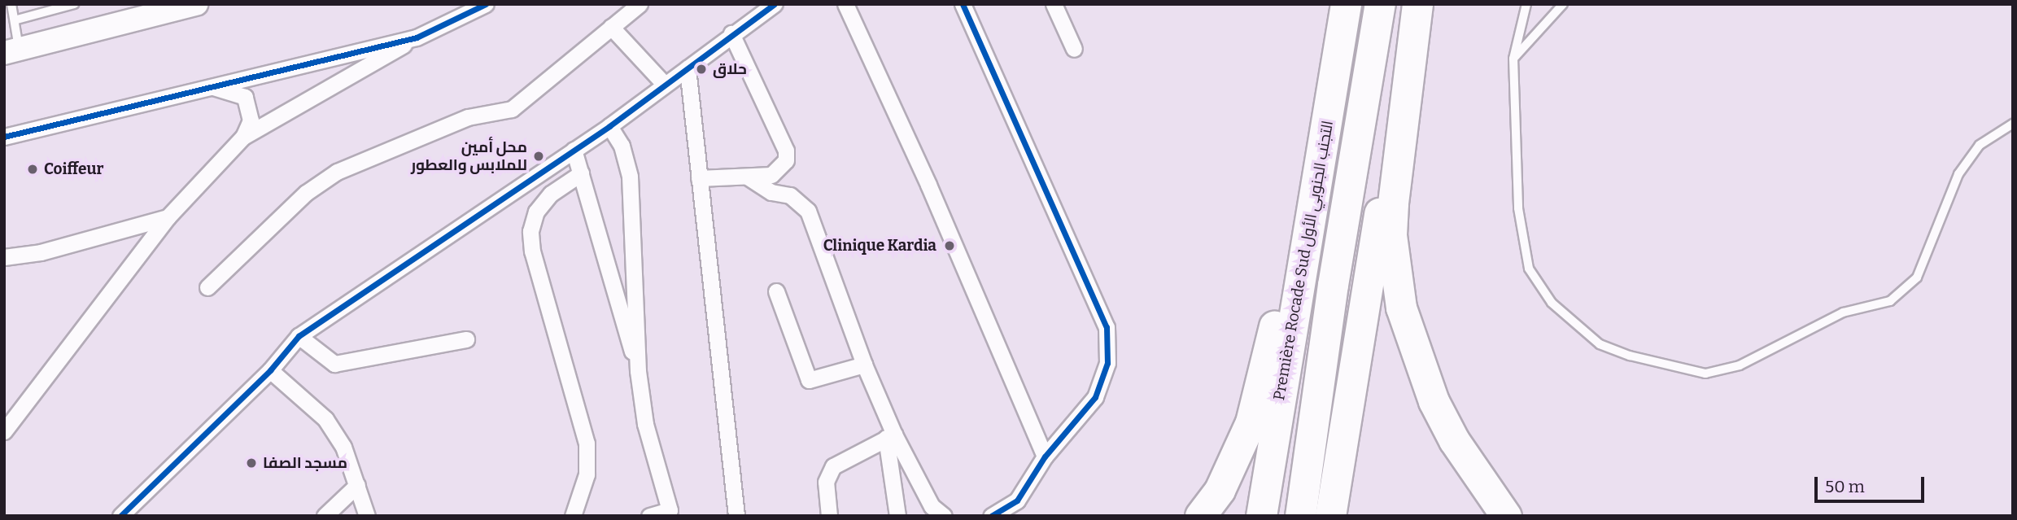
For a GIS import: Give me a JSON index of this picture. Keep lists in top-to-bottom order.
{
  "streets": {
    "highway": ["Première Rocade Sud التجنب الجنوبي الأول"]
  },
  "places": [
    "حلاق",
    "محل أمين للملابس والعطور",
    "Coiffeur",
    "Clinique Kardia",
    "مسجد الصفا"
  ],
  "scale_bar": "50 m"
}
